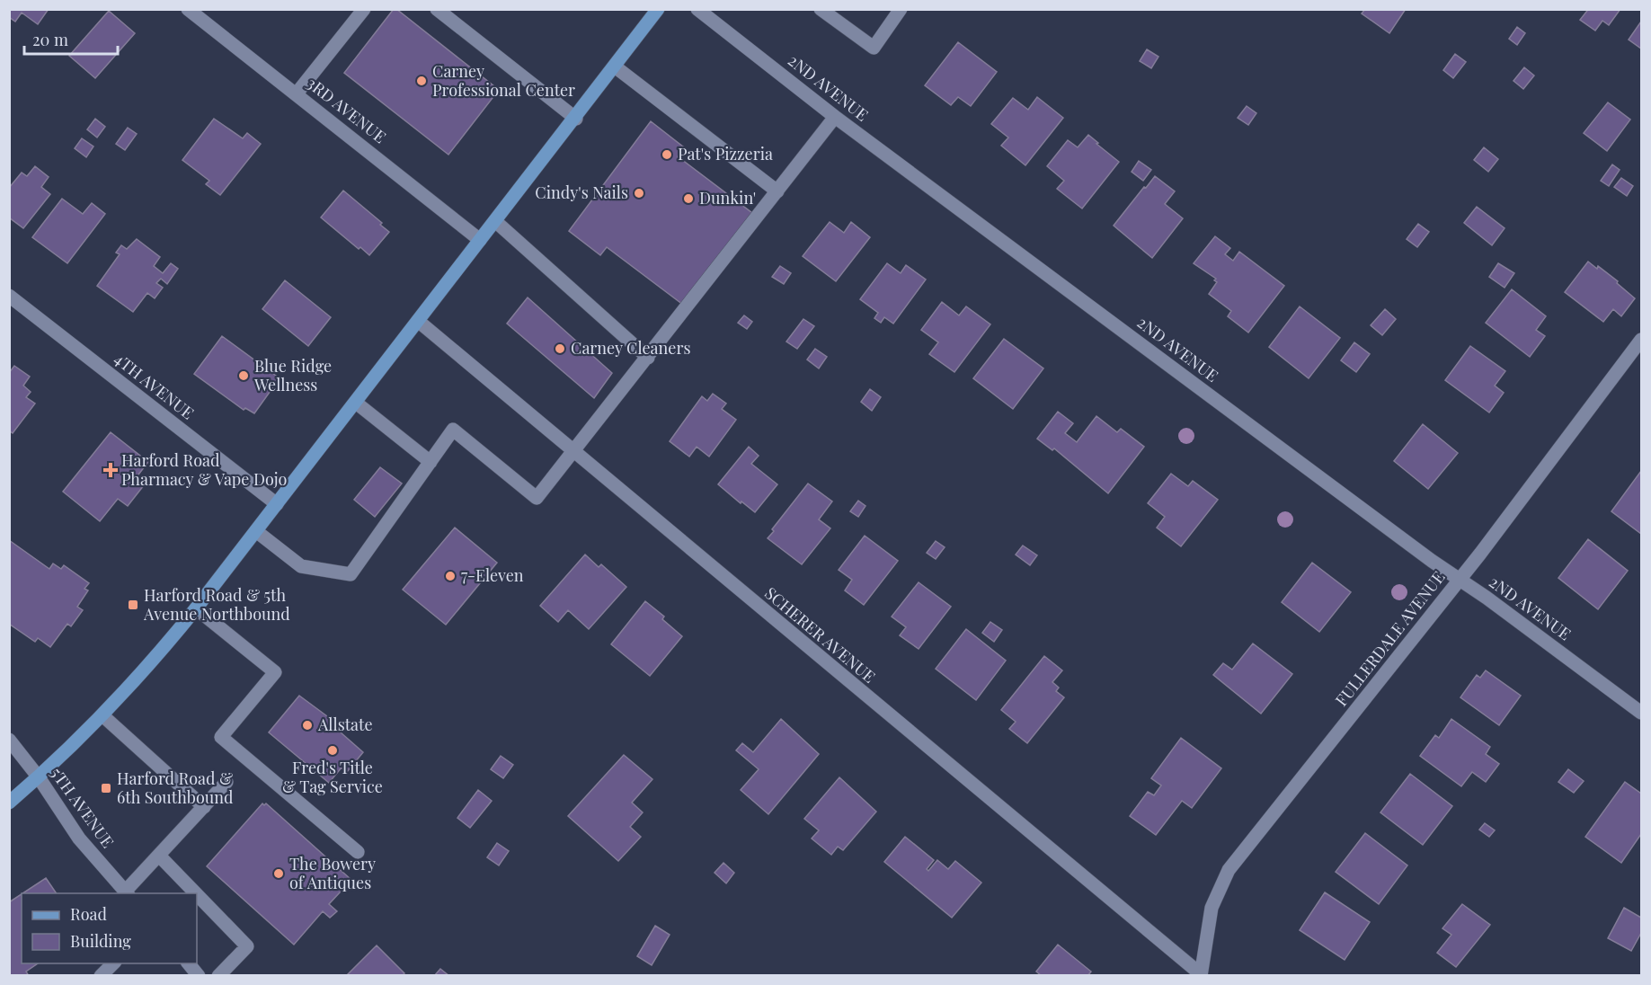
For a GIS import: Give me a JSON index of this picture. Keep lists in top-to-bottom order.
{
  "streets": {
    "street": [
      "2ND AVENUE",
      "3RD AVENUE",
      "4TH AVENUE",
      "SCHERER AVENUE",
      "FULLERDALE AVENUE",
      "5TH AVENUE"
    ]
  },
  "crossings": [
    ["2ND AVENUE", "FULLERDALE AVENUE"],
    ["SCHERER AVENUE", "FULLERDALE AVENUE"]
  ],
  "places": {
    "other": [
      "Carney Professional Center",
      "Pat's Pizzeria",
      "Cindy's Nails",
      "Dunkin'",
      "Carney Cleaners",
      "Blue Ridge Wellness",
      "7-Eleven",
      "Allstate",
      "Fred's Title & Tag Service",
      "The Bowery of Antiques"
    ],
    "health": ["Harford Road Pharmacy & Vape Dojo"],
    "transit": ["Harford Road & 5th Avenue Northbound", "Harford Road & 6th Southbound"]
  },
  "legend": ["Road", "Building"],
  "scale_bar": "20 m"
}
